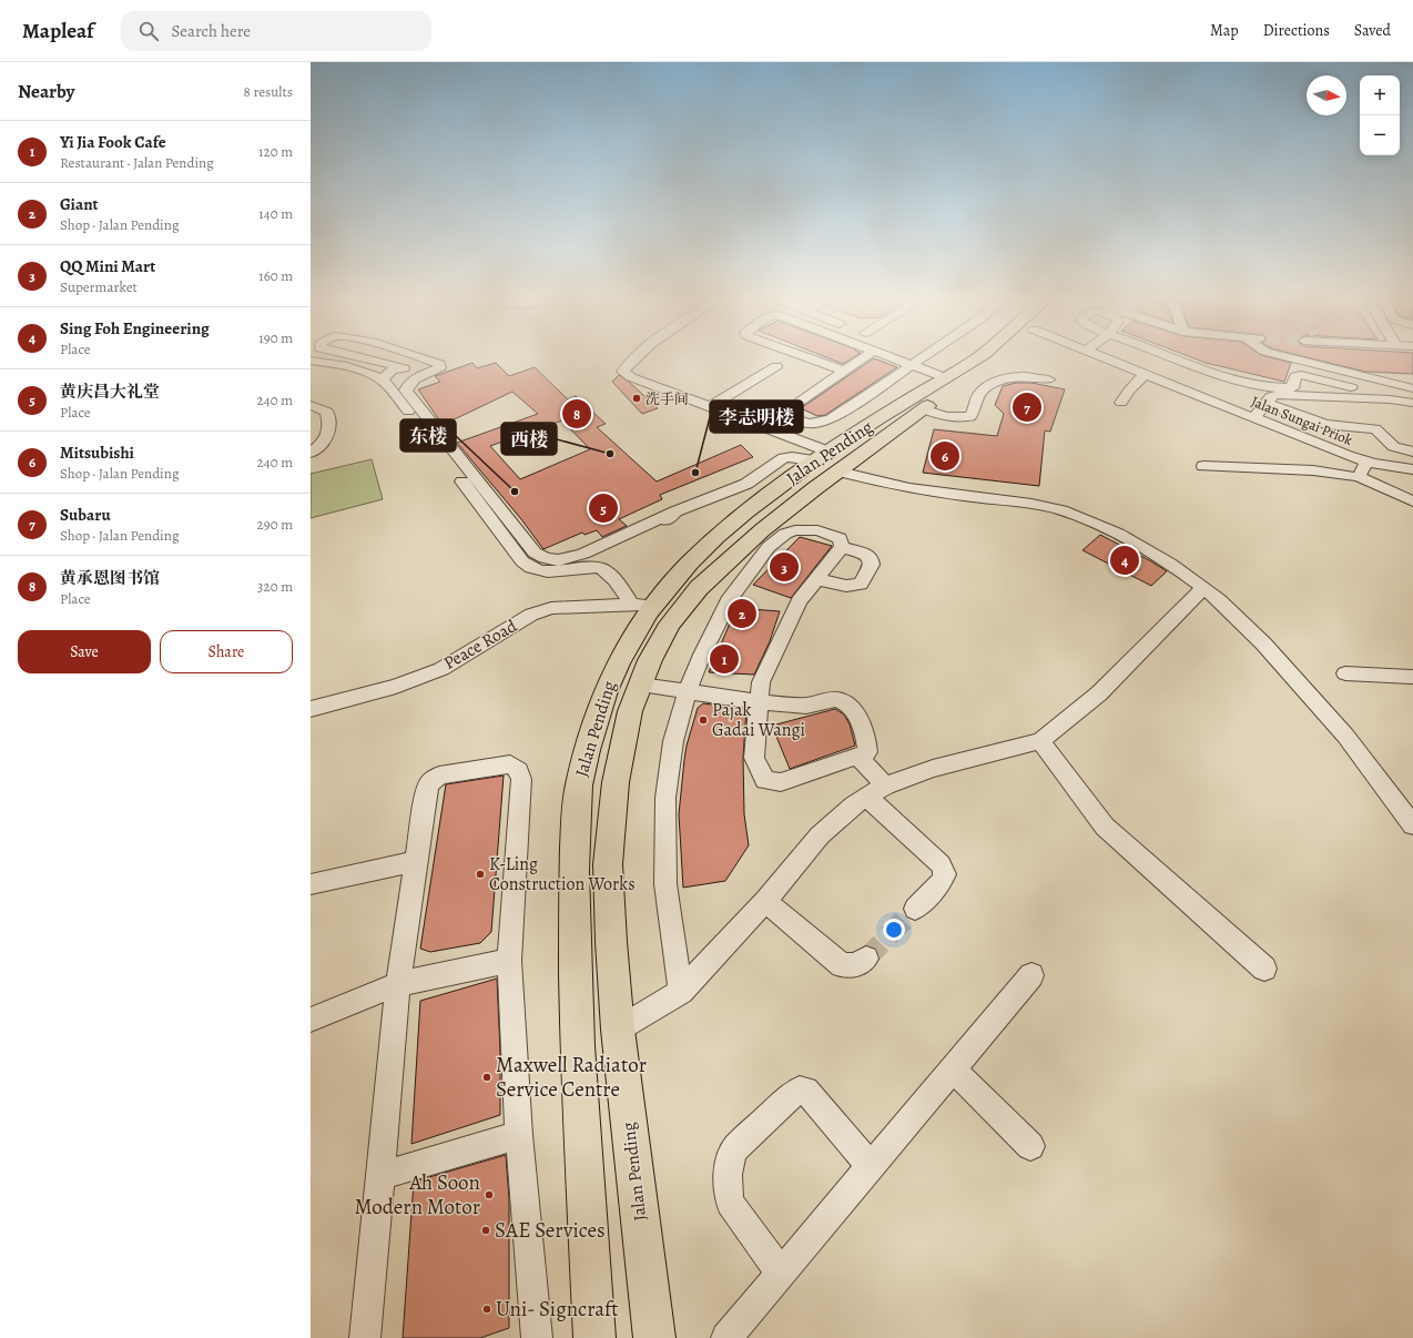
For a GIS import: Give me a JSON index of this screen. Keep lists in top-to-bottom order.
{
  "streets": {
    "main road": ["Jalan Pending"],
    "street": ["Jalan Sungai Priok", "Peace Road"]
  },
  "crossings": [
    ["Jalan Pending", "Peace Road"]
  ],
  "places": [
    "洗手间",
    "西楼",
    "李志明楼",
    "东楼",
    "Pajak Gadai Wangi",
    "K-Ling Construction Works",
    "Maxwell Radiator Service Centre",
    "Ah Soon Modern Motor",
    "SAE Services",
    "Uni- Signcraft"
  ],
  "north": "right",
  "page": {
    "header": "Mapleaf",
    "search": "Search here",
    "nav": ["Map", "Directions", "Saved"],
    "heading": ["Nearby", "8 results"],
    "map_buttons": ["+", "−"],
    "list": [
      {
        "mark": "1",
        "name": "Yi Jia Fook Cafe",
        "note": "Restaurant · Jalan Pending",
        "value": "120 m"
      },
      {
        "mark": "2",
        "name": "Giant",
        "note": "Shop · Jalan Pending",
        "value": "140 m"
      },
      {
        "mark": "3",
        "name": "QQ Mini Mart",
        "note": "Supermarket",
        "value": "160 m"
      },
      {
        "mark": "4",
        "name": "Sing Foh Engineering",
        "note": "Place",
        "value": "190 m"
      },
      {
        "mark": "5",
        "name": "黄庆昌大礼堂",
        "note": "Place",
        "value": "240 m"
      },
      {
        "mark": "6",
        "name": "Mitsubishi",
        "note": "Shop · Jalan Pending",
        "value": "240 m"
      },
      {
        "mark": "7",
        "name": "Subaru",
        "note": "Shop · Jalan Pending",
        "value": "290 m"
      },
      {
        "mark": "8",
        "name": "黄承恩图书馆",
        "note": "Place",
        "value": "320 m"
      }
    ],
    "pins": [
      "7",
      "8",
      "6",
      "5",
      "4",
      "3",
      "2",
      "1"
    ],
    "buttons": ["Save", "Share"]
  }
}
